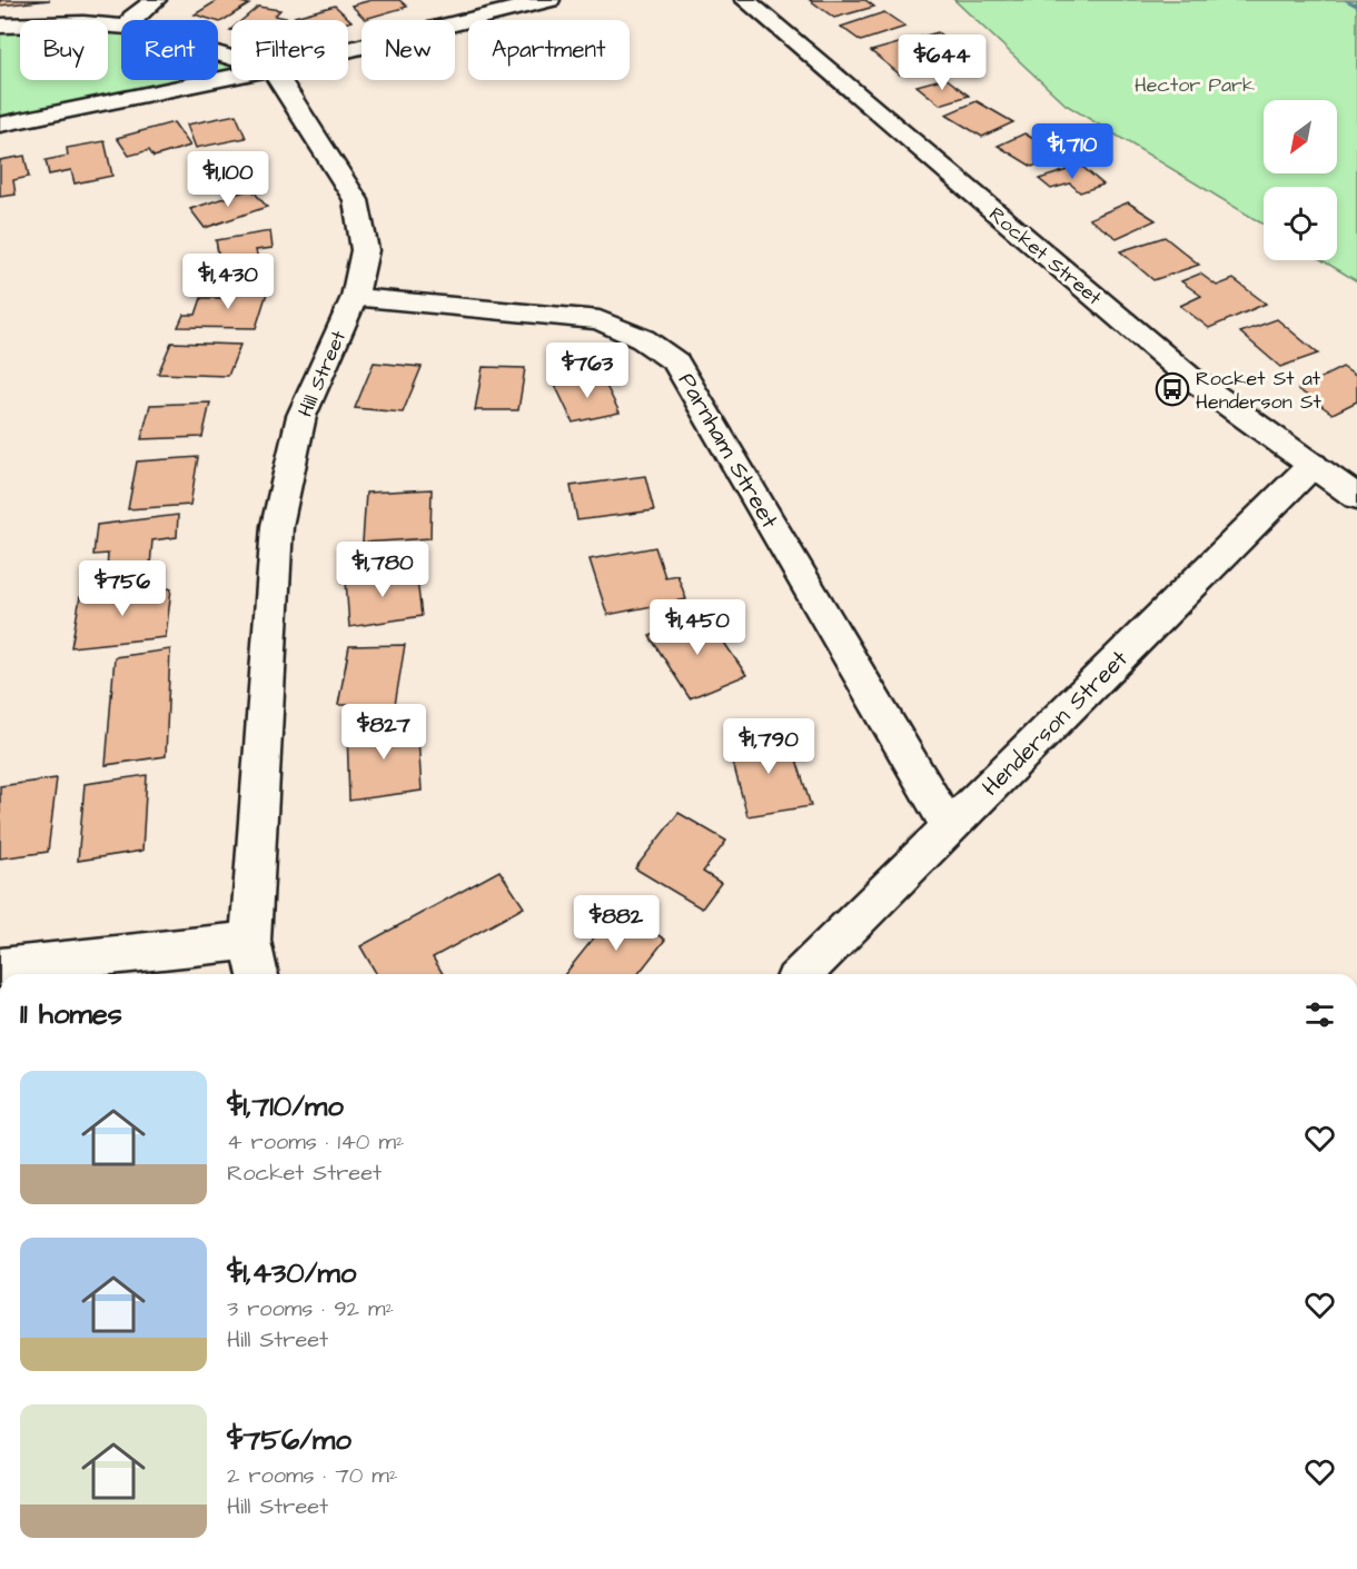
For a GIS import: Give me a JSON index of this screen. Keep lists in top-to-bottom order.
{
  "streets": {
    "street": [
      "Rocket Street",
      "Hill Street",
      "Parnham Street",
      "Henderson Street"
    ]
  },
  "crossings": [
    ["Rocket Street", "Henderson Street"],
    ["Hill Street", "Parnham Street"],
    ["Parnham Street", "Henderson Street"]
  ],
  "parks": ["Hector Park"],
  "places": {
    "bus stop": ["Rocket St at Henderson St"]
  },
  "north": "bottom left",
  "page": {
    "chip": [
      "Buy",
      "Rent",
      "Filters",
      "New",
      "Apartment"
    ],
    "price": [
      "$644",
      "$1,710",
      "$1,100",
      "$1,430",
      "$763",
      "$1,780",
      "$756",
      "$1,450",
      "$827",
      "$1,790",
      "$882"
    ],
    "heading": "11 homes",
    "list": [
      {
        "name": "$1,710/mo",
        "note": "4 rooms · 140 m² · Rocket Street"
      },
      {
        "name": "$1,430/mo",
        "note": "3 rooms · 92 m² · Hill Street"
      },
      {
        "name": "$756/mo",
        "note": "2 rooms · 70 m² · Hill Street"
      }
    ]
  }
}
